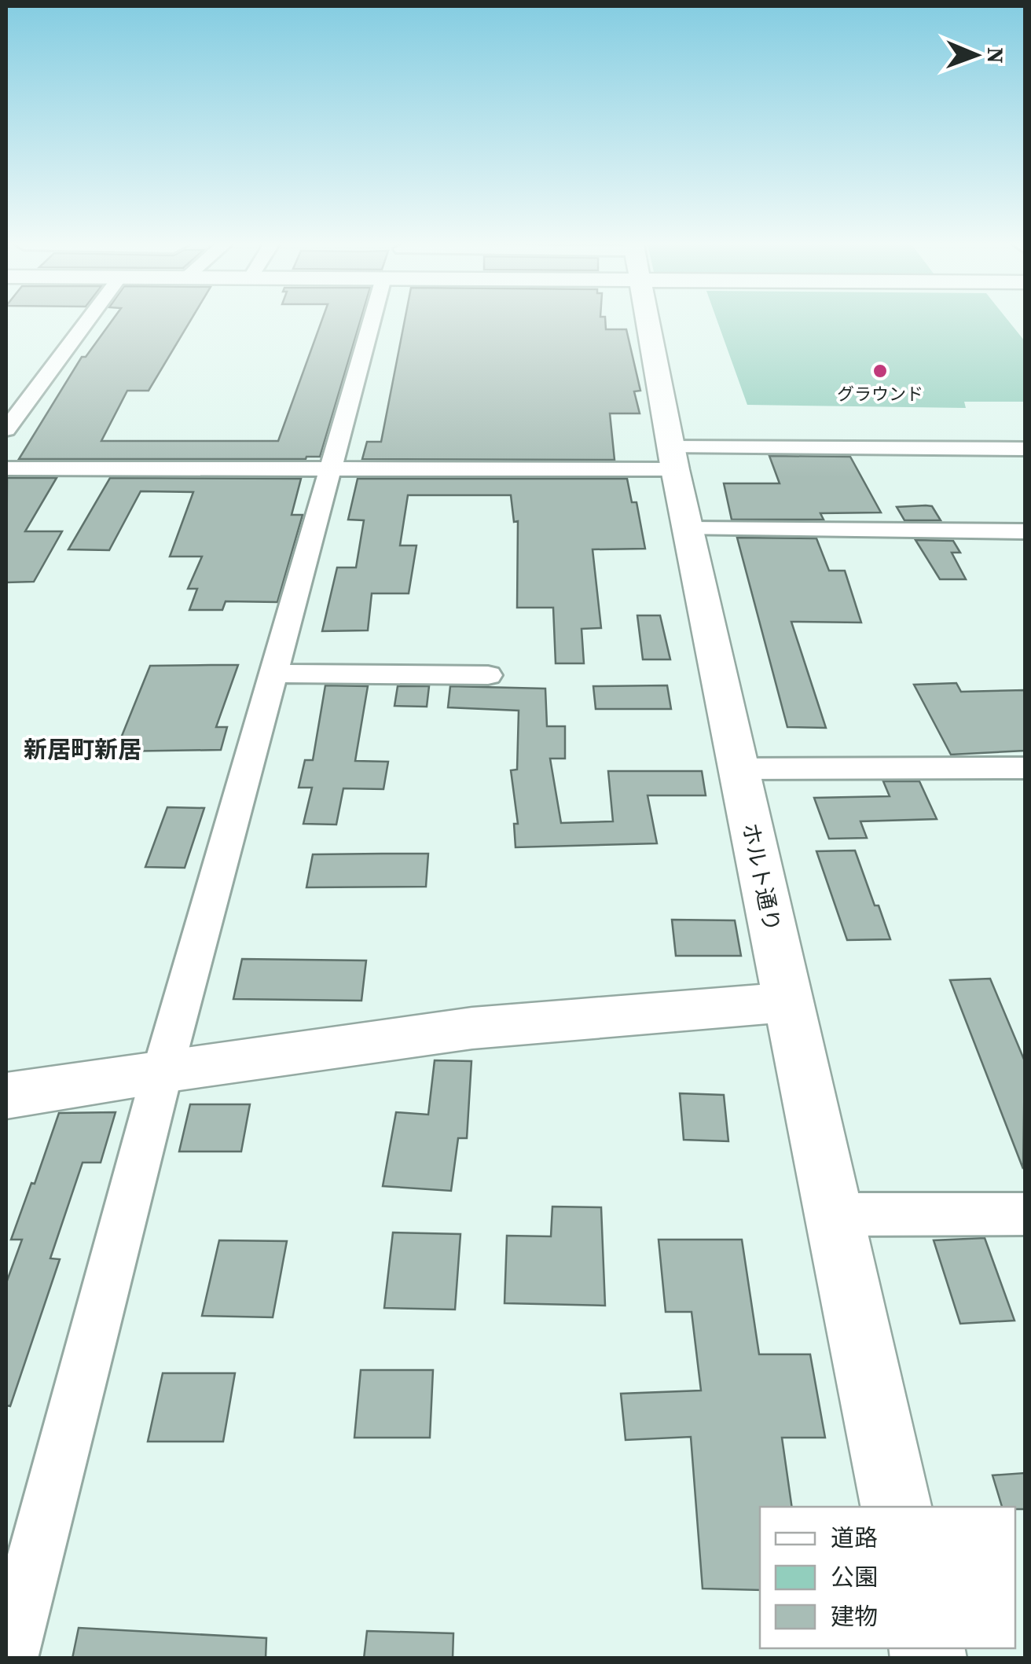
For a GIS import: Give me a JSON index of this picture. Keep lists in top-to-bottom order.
{
  "streets": {
    "street": ["ホルト通り"]
  },
  "districts": ["新居町新居"],
  "places": ["グラウンド"],
  "legend": ["道路", "公園", "建物"],
  "north": "right"
}
